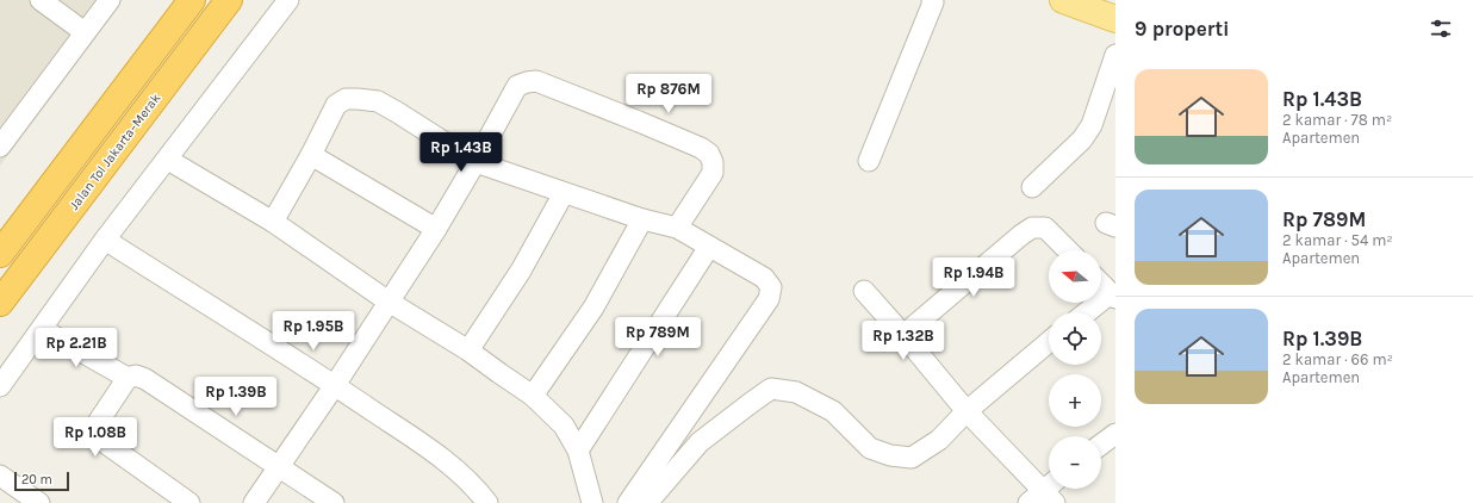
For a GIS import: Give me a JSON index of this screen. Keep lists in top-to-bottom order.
{
  "streets": {
    "highway": ["Jalan Tol Jakarta–Merak"]
  },
  "scale_bar": "20 m",
  "north": "left",
  "page": {
    "heading": "9 properti",
    "list": [
      {
        "name": "Rp 1.43B",
        "note": "2 kamar · 78 m² · Apartemen"
      },
      {
        "name": "Rp 789M",
        "note": "2 kamar · 54 m² · Apartemen"
      },
      {
        "name": "Rp 1.39B",
        "note": "2 kamar · 66 m² · Apartemen"
      }
    ],
    "price": [
      "Rp 876M",
      "Rp 1.43B",
      "Rp 1.94B",
      "Rp 1.95B",
      "Rp 789M",
      "Rp 1.32B",
      "Rp 2.21B",
      "Rp 1.39B",
      "Rp 1.08B"
    ],
    "map_buttons": ["+", "−"],
    "scale": "20 m"
  }
}
